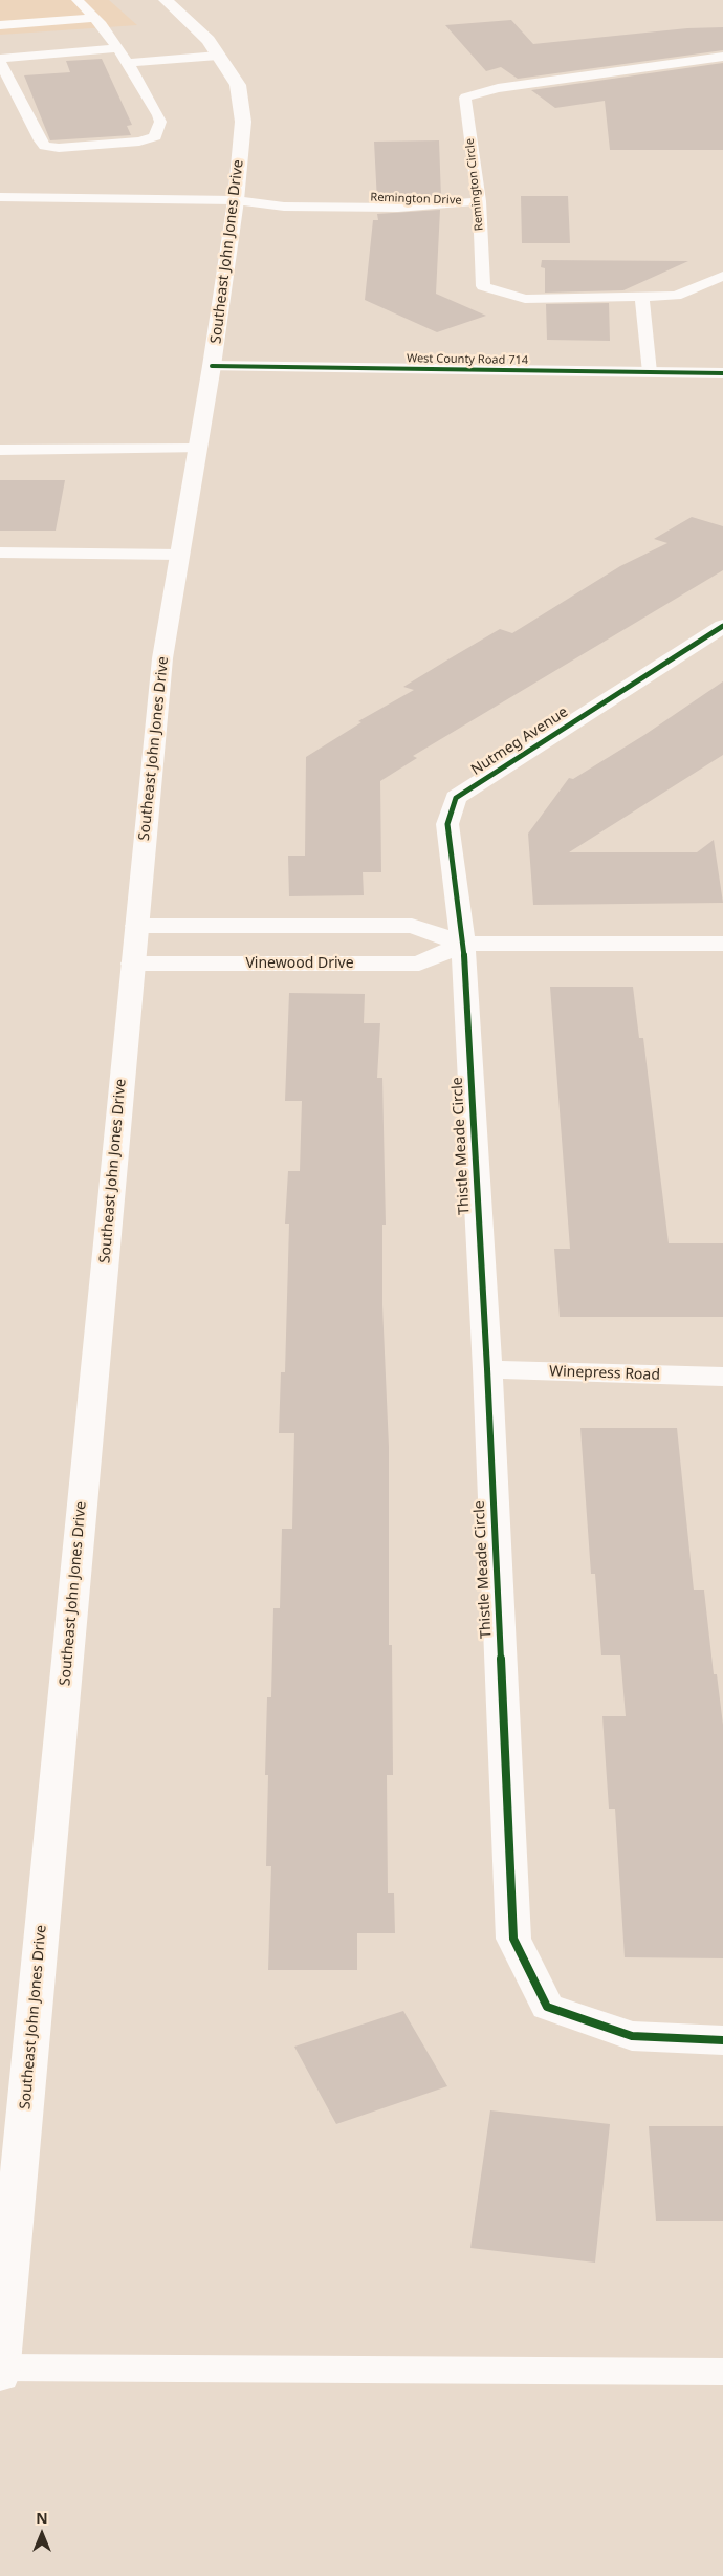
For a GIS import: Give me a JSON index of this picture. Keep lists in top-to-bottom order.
{
  "streets": {
    "main road": [
      "Southeast John Jones Drive",
      "West County Road 714",
      "Nutmeg Avenue",
      "Vinewood Drive",
      "Thistle Meade Circle",
      "Winepress Road"
    ],
    "lane": ["Remington Circle", "Remington Drive"]
  },
  "crossings": [
    ["Remington Circle", "Remington Drive"],
    ["Remington Drive", "Southeast John Jones Drive"],
    ["Southeast John Jones Drive", "West County Road 714"],
    ["Southeast John Jones Drive", "Vinewood Drive"],
    ["Nutmeg Avenue", "Vinewood Drive"],
    ["Nutmeg Avenue", "Thistle Meade Circle"],
    ["Vinewood Drive", "Thistle Meade Circle"],
    ["Thistle Meade Circle", "Winepress Road"]
  ],
  "north": "top"
}
